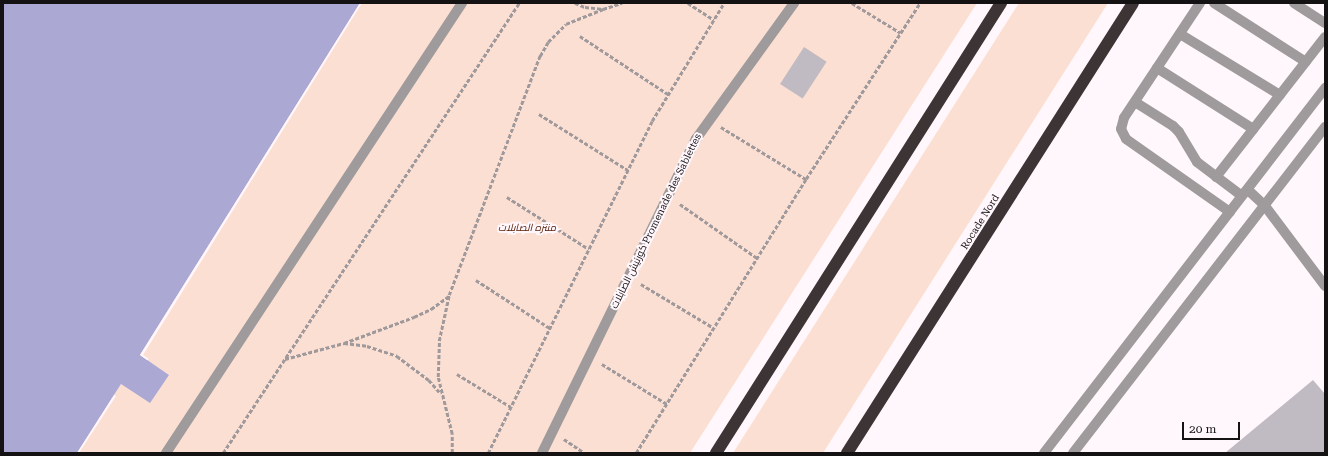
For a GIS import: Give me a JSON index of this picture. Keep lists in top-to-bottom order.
{
  "streets": {
    "highway": ["Rocade Nord"],
    "street": ["كورنيش الصابلات Promenade des Sablettes"]
  },
  "parks": ["منتزه الصابلات"],
  "scale_bar": "20 m"
}
